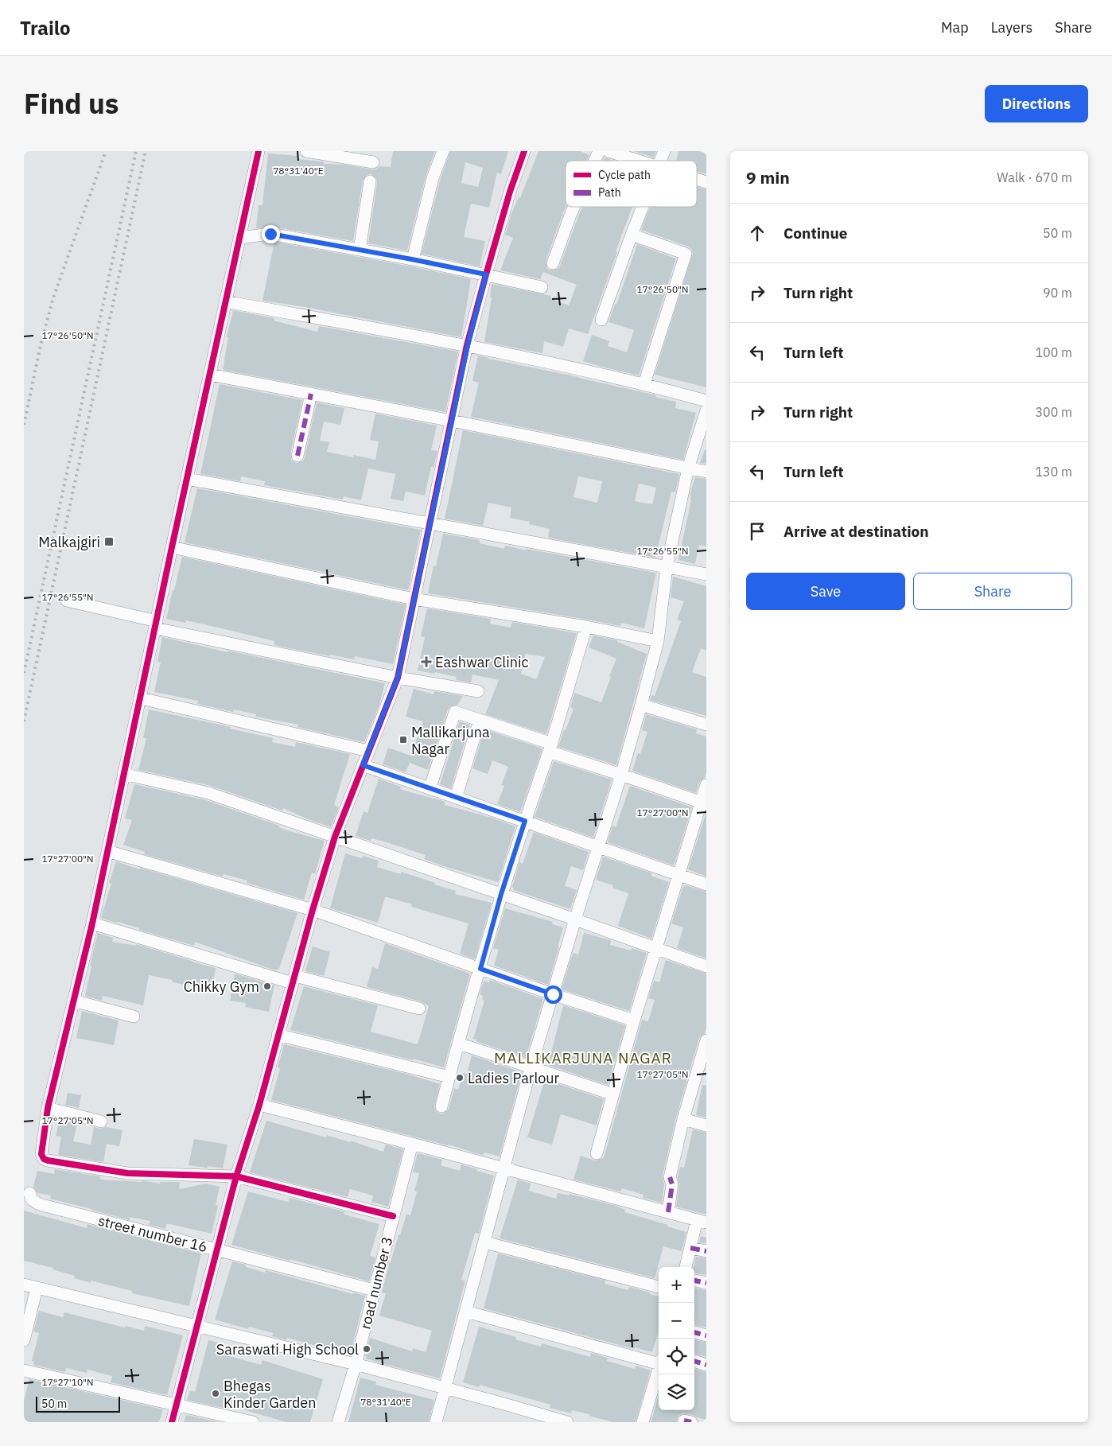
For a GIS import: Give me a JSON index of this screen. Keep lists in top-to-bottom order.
{
  "streets": {
    "street": ["street number 16", "road number 3"]
  },
  "crossings": [
    ["street number 16", "road number 3"]
  ],
  "districts": ["MALLIKARJUNA NAGAR"],
  "places": {
    "transit": ["Malkajgiri", "Mallikarjuna Nagar"],
    "health": ["Eashwar Clinic"],
    "other": [
      "Chikky Gym",
      "Ladies Parlour",
      "Saraswati High School",
      "Bhegas Kinder Garden"
    ]
  },
  "legend": ["Cycle path", "Path"],
  "scale_bar": "50 m",
  "page": {
    "header": "Trailo",
    "nav": ["Map", "Layers", "Share"],
    "title": "Find us",
    "buttons": [
      "Directions",
      ["Save", "Share"]
    ],
    "heading": ["9 min", "Walk · 670 m"],
    "list": [
      ["Continue", "50 m"],
      ["Turn right", "90 m"],
      ["Turn left", "100 m"],
      ["Turn right", "300 m"],
      ["Turn left", "130 m"],
      "Arrive at destination"
    ],
    "map_buttons": ["+", "−"],
    "scale": "50 m"
  },
  "coordinates": [
    "78°31'40\"E",
    "17°26'50\"N",
    "17°26'55\"N",
    "17°27'00\"N",
    "17°27'05\"N",
    "17°27'10\"N"
  ]
}
